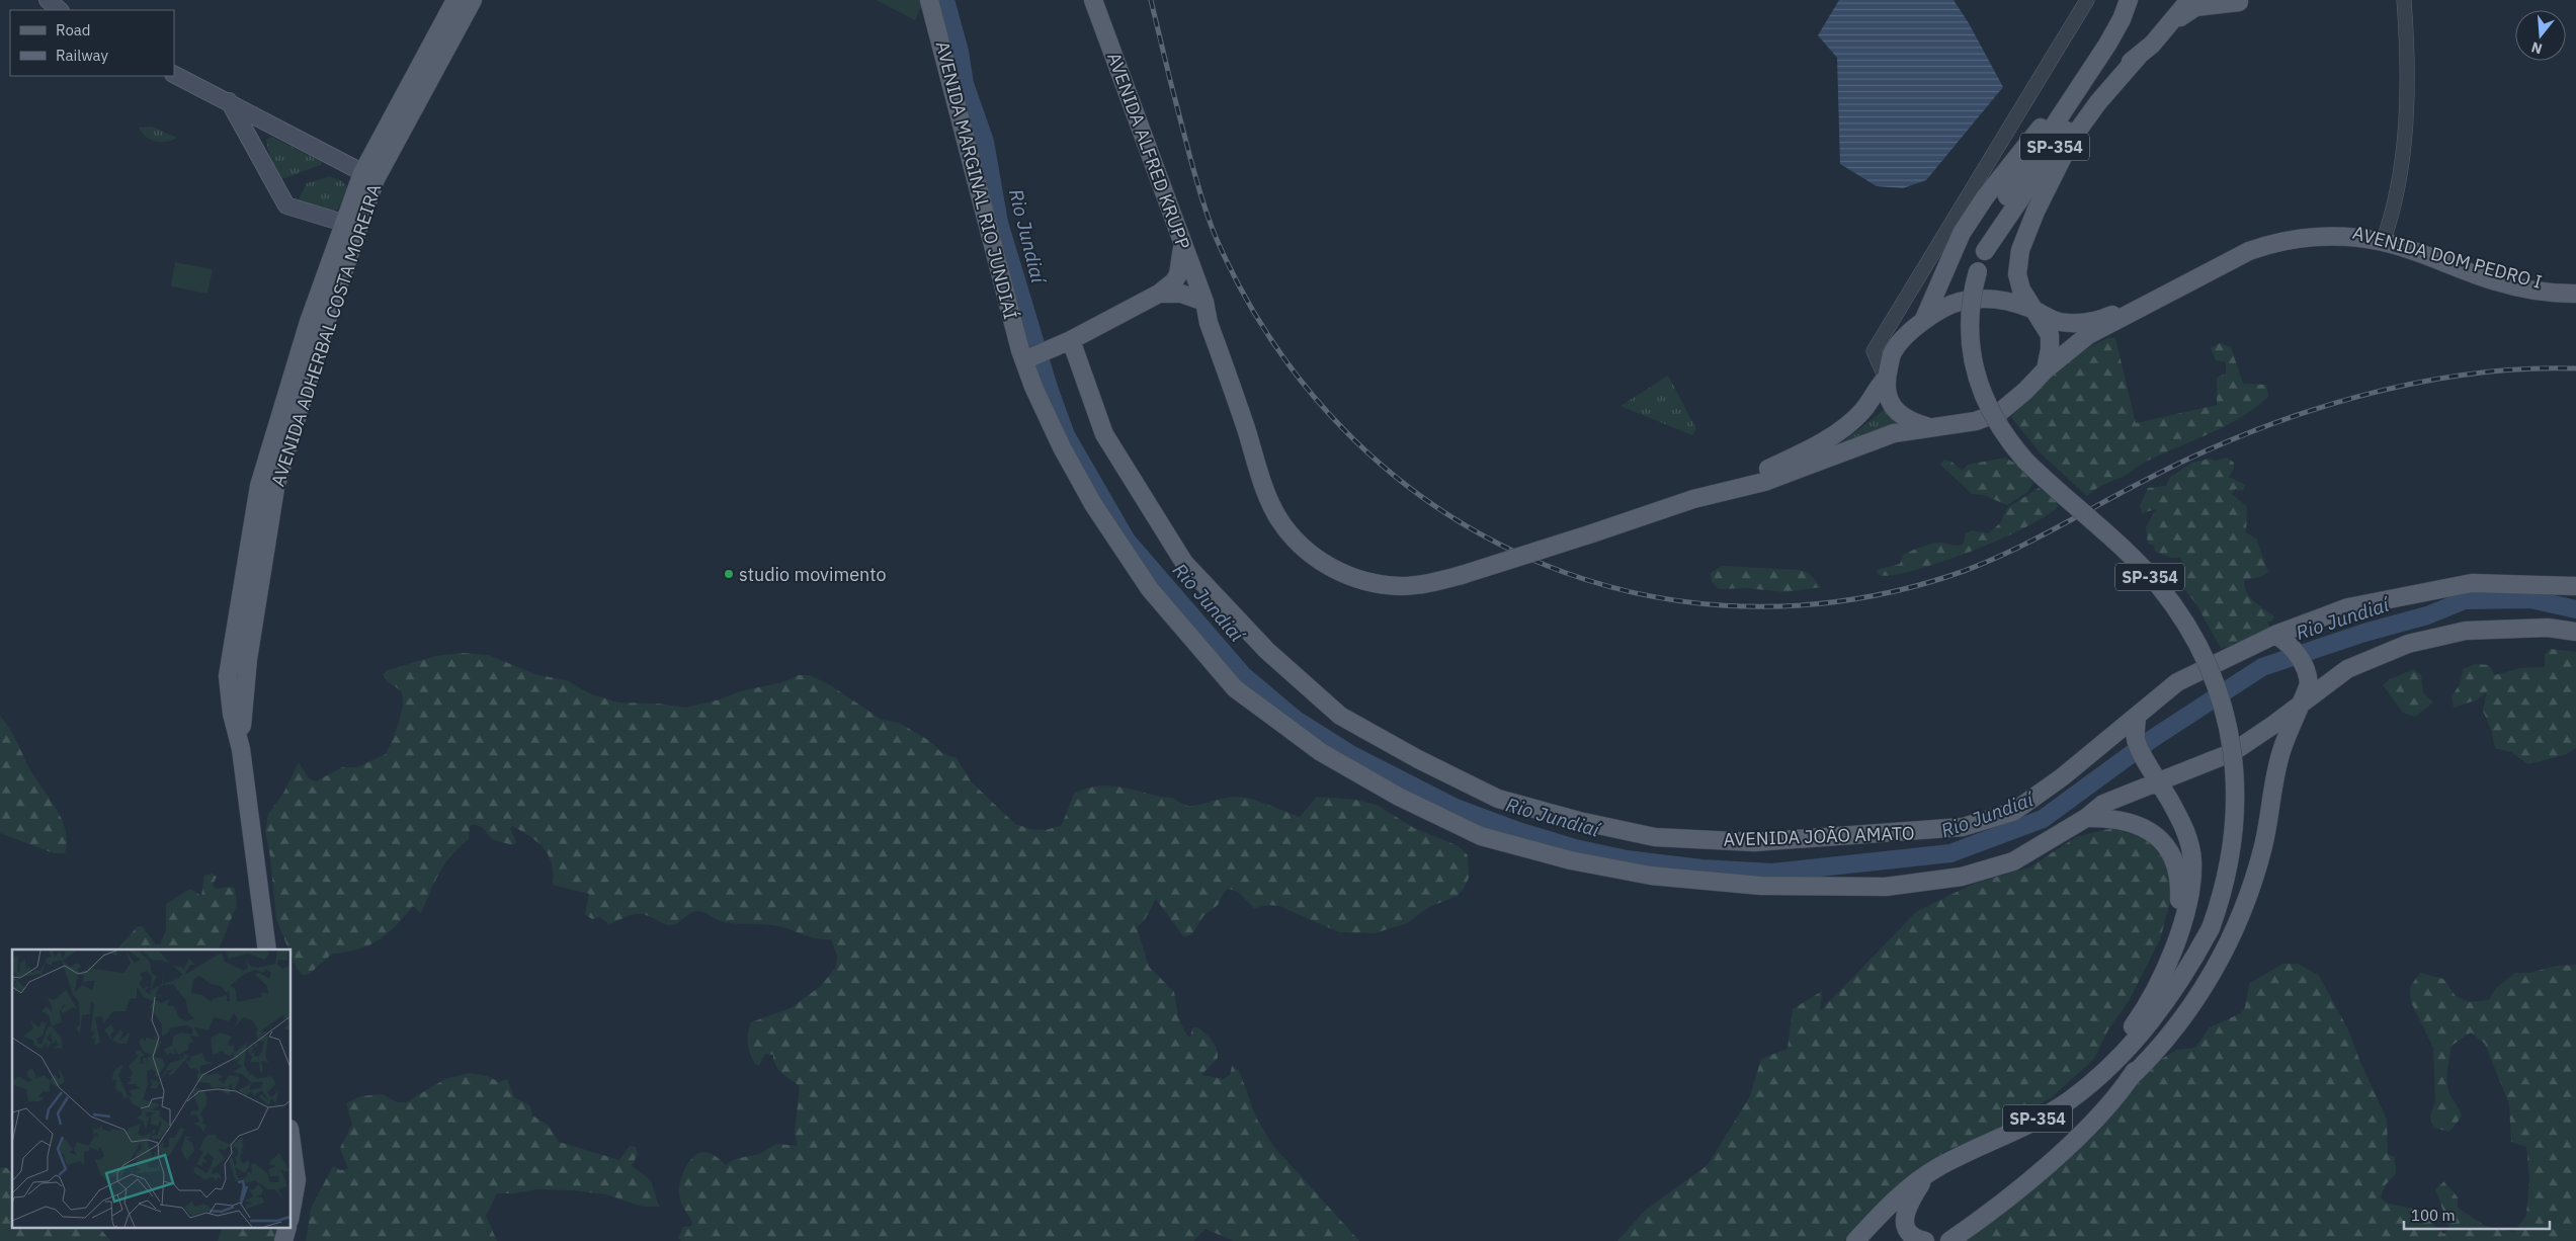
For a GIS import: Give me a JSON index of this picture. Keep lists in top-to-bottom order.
{
  "streets": {
    "main road": [
      "SP-354",
      "AVENIDA ALFRED KRUPP",
      "AVENIDA MARGINAL RIO JUNDIAÍ",
      "AVENIDA DOM PEDRO I",
      "AVENIDA ADHERBAL COSTA MOREIRA",
      "AVENIDA JOÃO AMATO"
    ]
  },
  "water": ["Rio Jundiaí"],
  "places": ["studio movimento"],
  "legend": ["Road", "Railway"],
  "scale_bar": "100 m",
  "north": "bottom"
}
